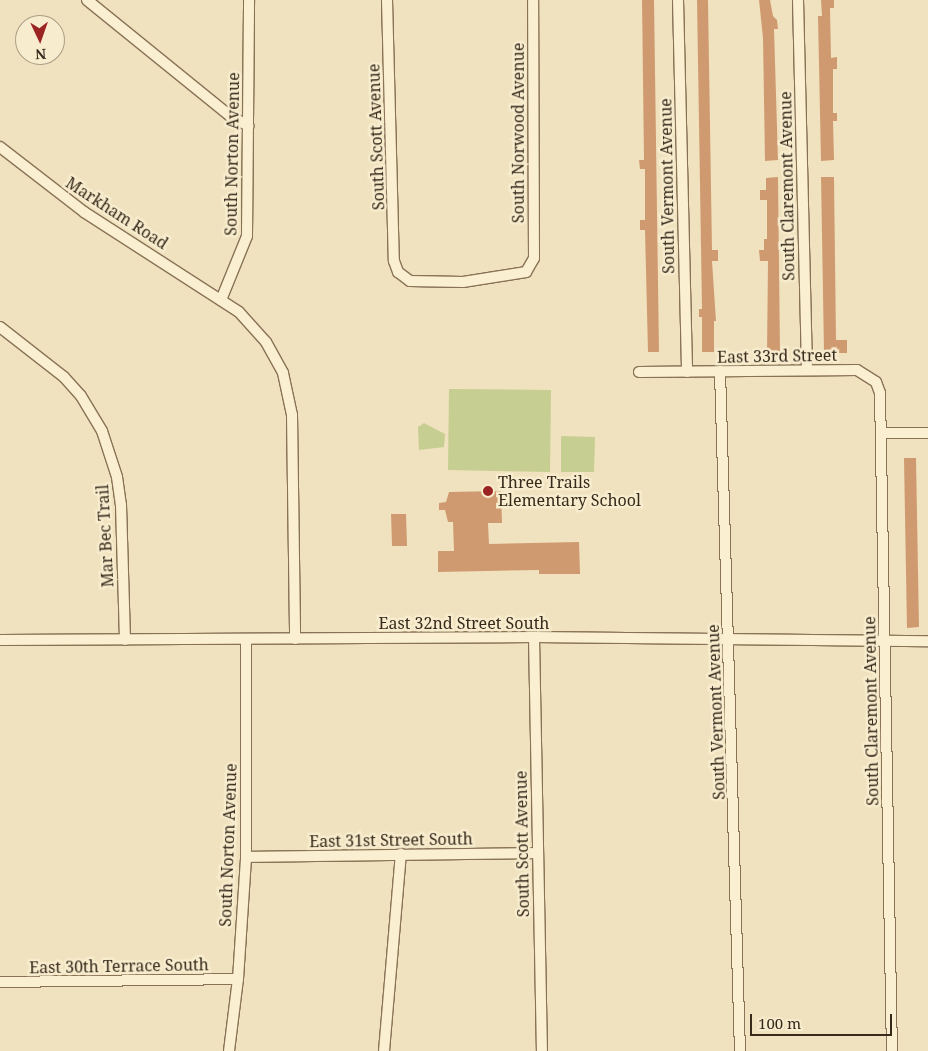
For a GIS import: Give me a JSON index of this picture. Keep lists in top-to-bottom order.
{
  "streets": {
    "street": [
      "South Norwood Avenue",
      "South Scott Avenue",
      "South Norton Avenue",
      "South Vermont Avenue",
      "South Claremont Avenue",
      "Markham Road",
      "East 33rd Street",
      "Mar Bec Trail",
      "East 32nd Street South",
      "East 31st Street South",
      "East 30th Terrace South"
    ]
  },
  "crossings": [
    ["South Norwood Avenue", "South Scott Avenue"],
    ["South Scott Avenue", "East 32nd Street South"],
    ["South Scott Avenue", "East 31st Street South"],
    ["South Norton Avenue", "Markham Road"],
    ["South Norton Avenue", "East 32nd Street South"],
    ["South Norton Avenue", "East 31st Street South"],
    ["South Norton Avenue", "East 30th Terrace South"],
    ["South Vermont Avenue", "East 33rd Street"],
    ["South Vermont Avenue", "East 32nd Street South"],
    ["South Claremont Avenue", "East 33rd Street"],
    ["South Claremont Avenue", "East 32nd Street South"],
    ["Mar Bec Trail", "East 32nd Street South"]
  ],
  "places": ["Three Trails Elementary School"],
  "scale_bar": "100 m",
  "north": "bottom"
}
